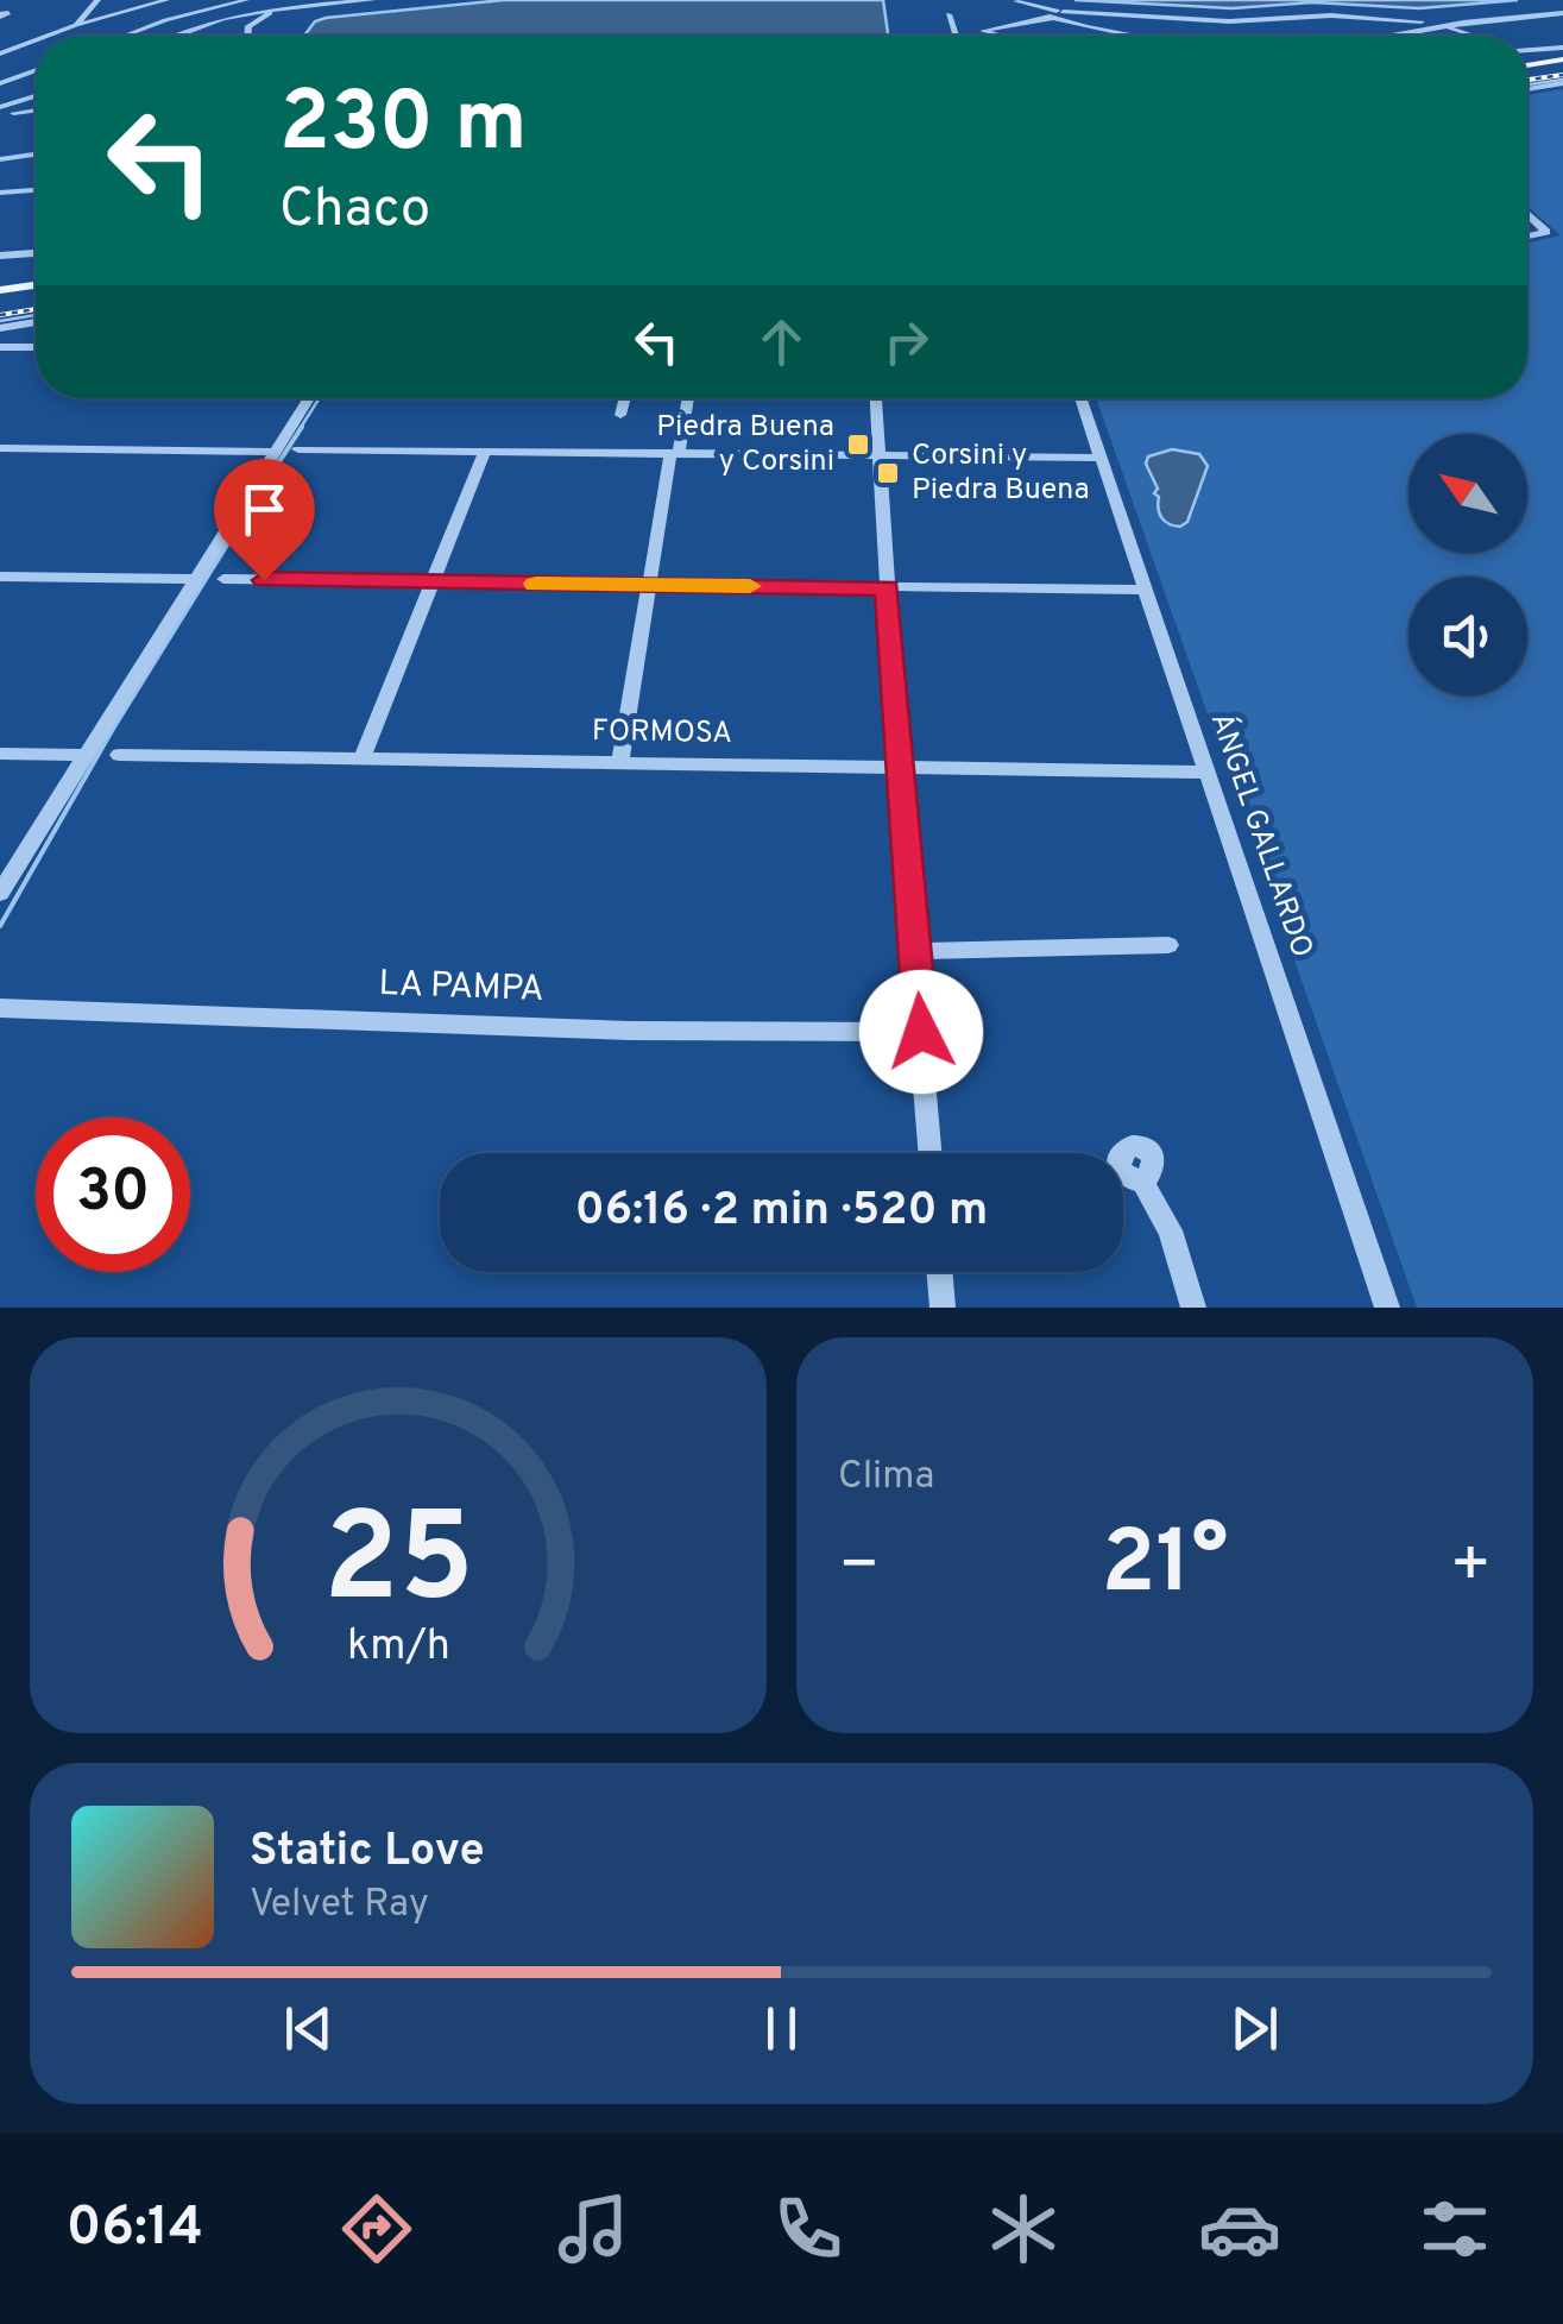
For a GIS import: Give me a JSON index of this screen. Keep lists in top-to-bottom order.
{
  "streets": {
    "street": ["FORMOSA", "ÁNGEL GALLARDO", "LA PAMPA"]
  },
  "crossings": [
    ["FORMOSA", "ÁNGEL GALLARDO"]
  ],
  "places": {
    "transit": ["Piedra Buena y Corsini", "Corsini y Piedra Buena"]
  },
  "north": "top left",
  "page": {
    "turn": ["230 m", "Chaco"],
    "limit": "30",
    "trip": "06:16 · 2 min · 520 m",
    "tile": "Clima",
    "heat": ["−", "21°", "+"],
    "song": ["Static Love", "Velvet Ray"],
    "tabs": "06:14",
    "gauge": ["25", "km/h"]
  }
}
